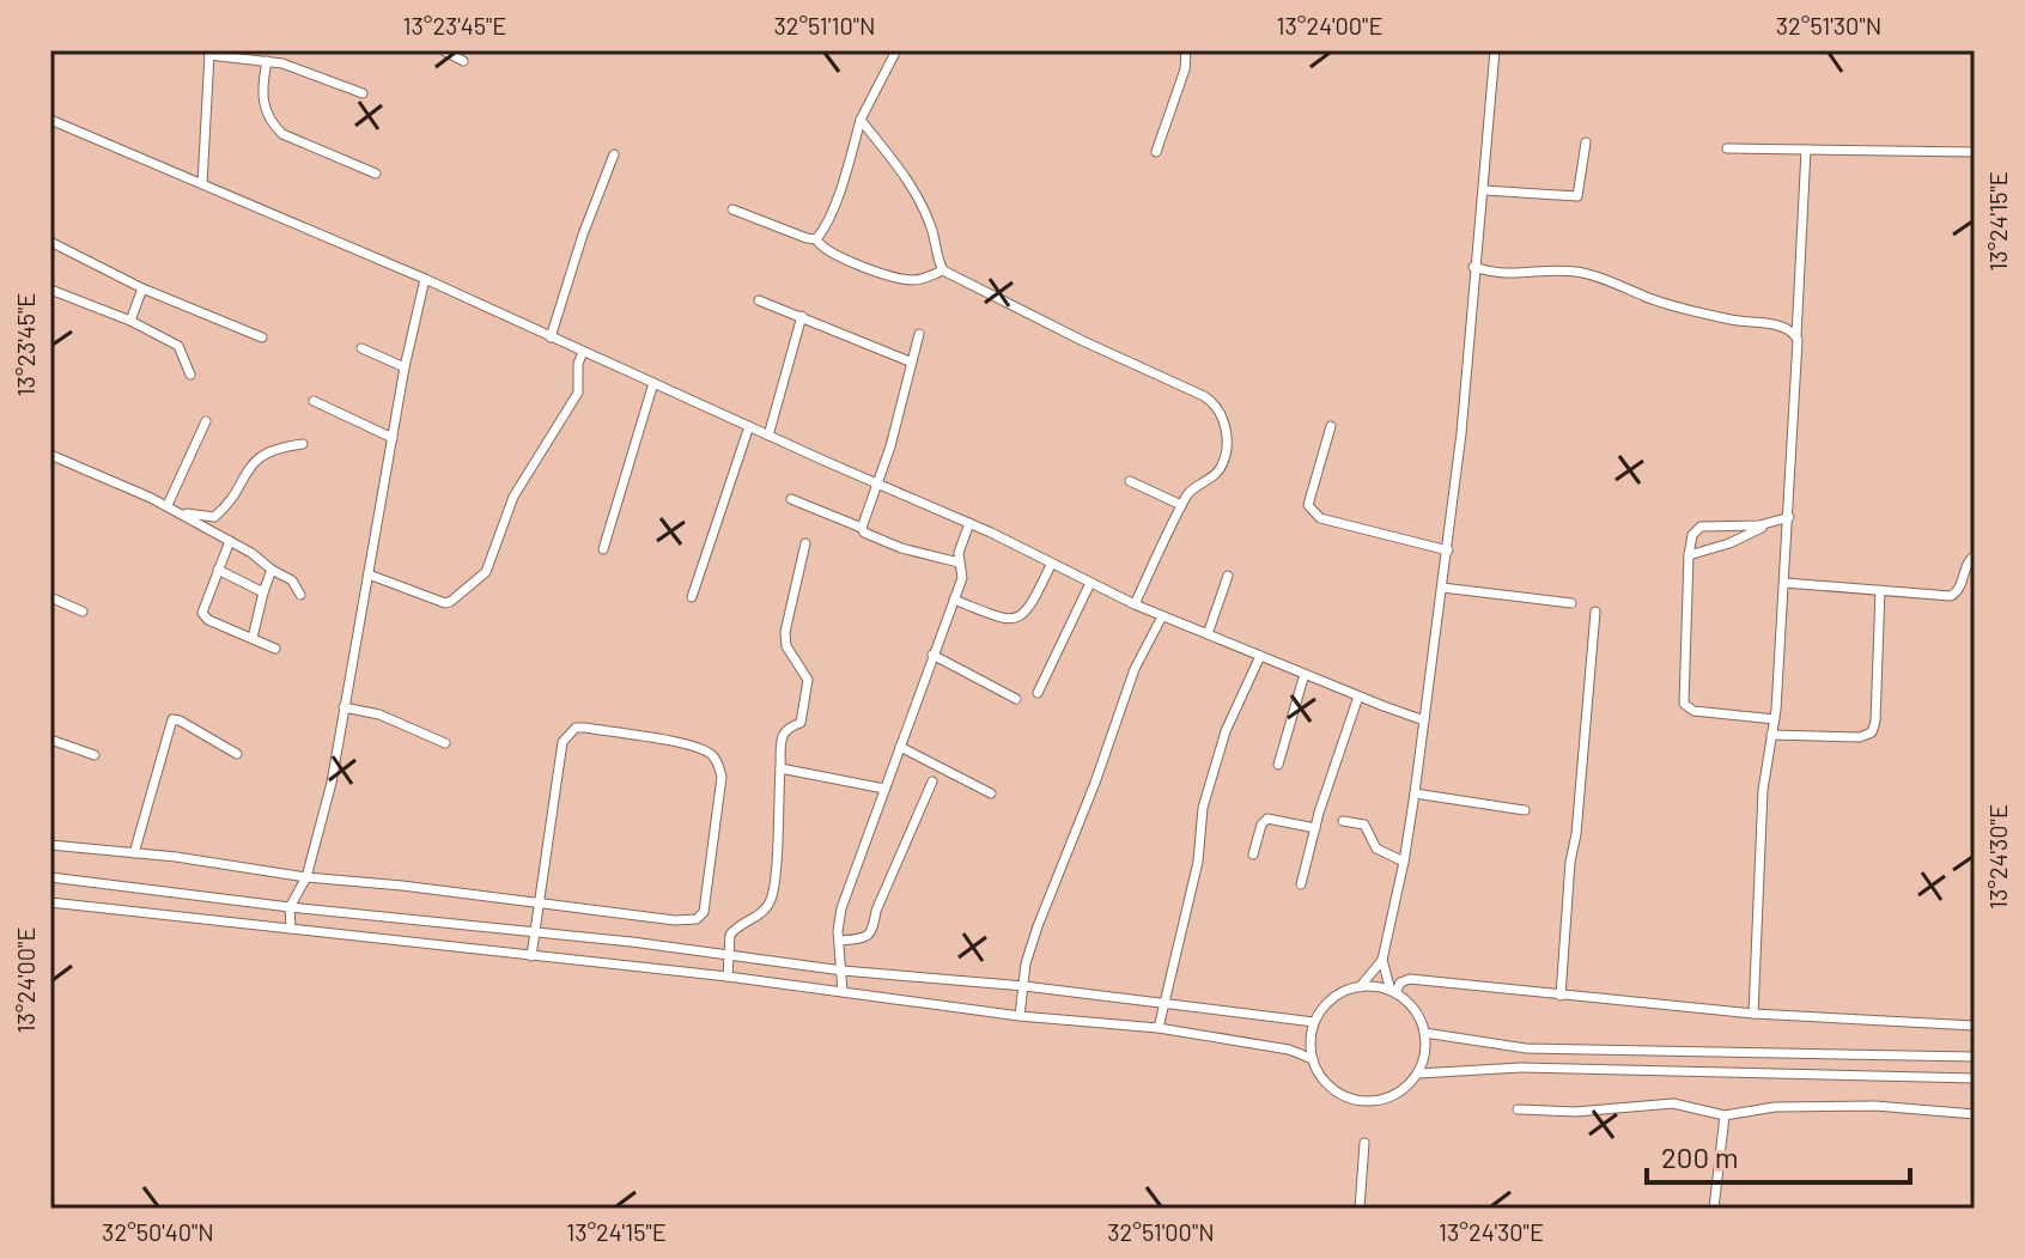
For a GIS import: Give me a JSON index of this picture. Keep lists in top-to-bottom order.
{
  "scale_bar": "200 m",
  "coordinates": [
    "13°23'45\"E",
    "32°51'10\"N",
    "13°24'00\"E",
    "32°51'30\"N",
    "13°24'15\"E",
    "13°24'30\"E",
    "32°50'40\"N",
    "32°51'00\"N"
  ]
}
